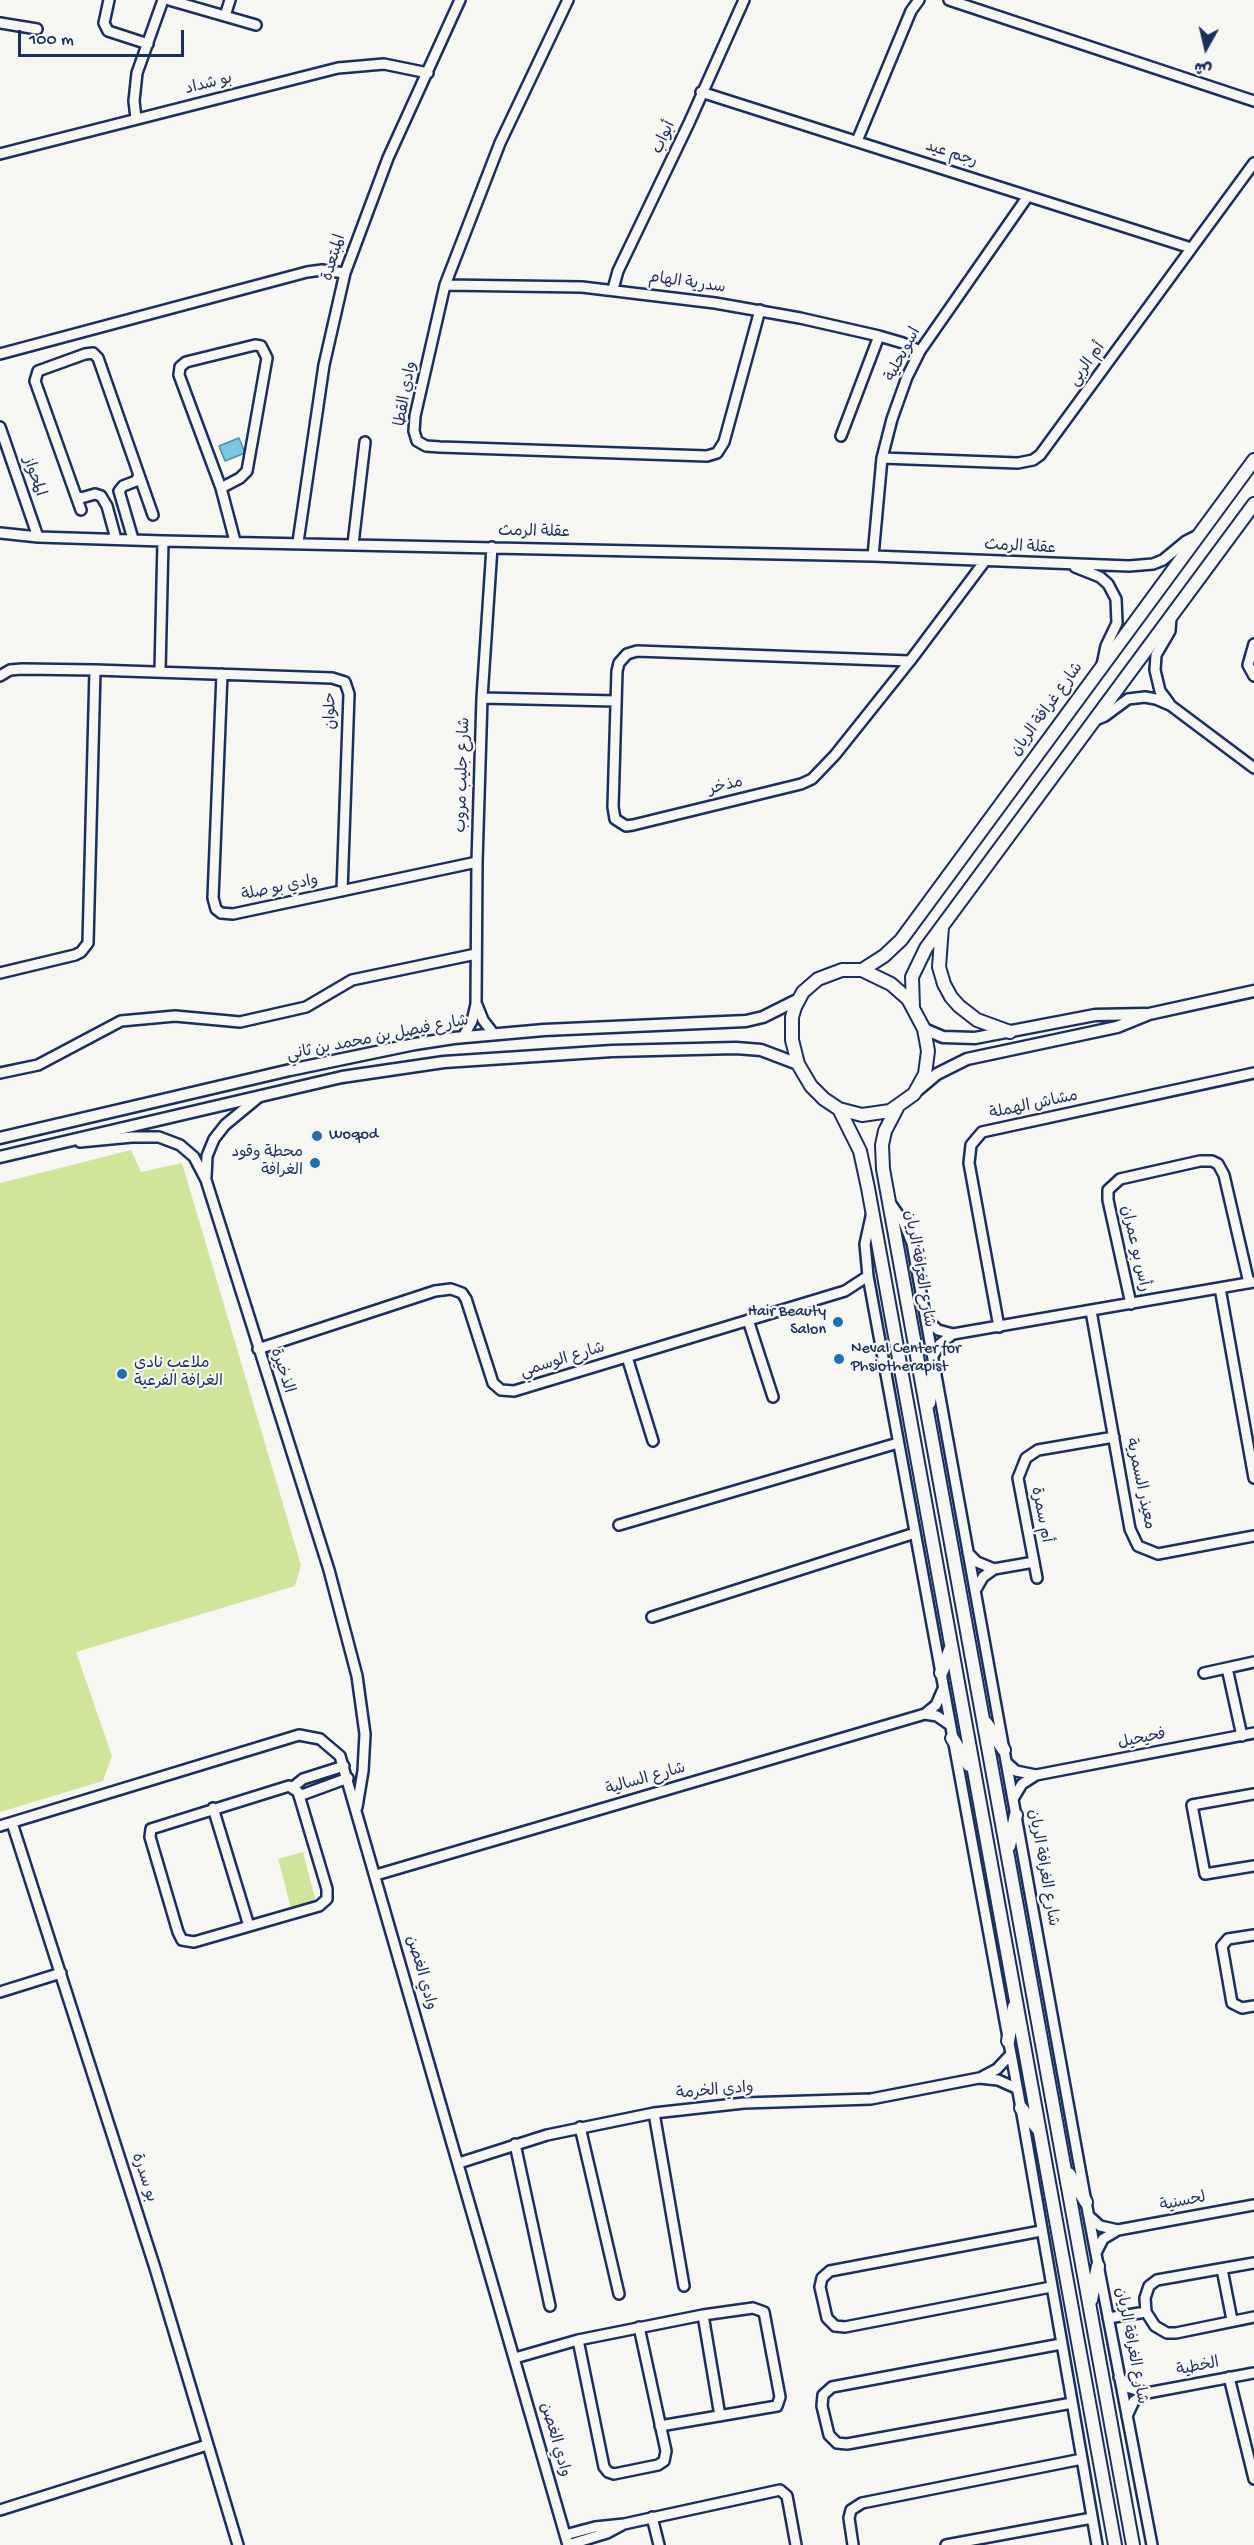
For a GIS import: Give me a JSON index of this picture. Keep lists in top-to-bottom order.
{
  "streets": {
    "main road": ["شارع غرافة الريان", "شارع الغرافة الريان"],
    "street": [
      "بو شداد",
      "أبواب",
      "رجم عيد",
      "المبتعدة",
      "سدرية الهام",
      "اسويحلية",
      "أم الربى",
      "وادي القطا",
      "المحواز",
      "عقلة الرمث",
      "حلوان",
      "شارع جليب مروب",
      "مذخر",
      "وادي بو صلة",
      "شارع فيصل بن محمد بن ثاني",
      "مشاش الهملة",
      "رأس بو عمران",
      "شارع الوسمي",
      "الذخيرة",
      "معيذر السمرية",
      "أم سمرة",
      "فحيحيل",
      "شارع السالية",
      "وادي الغصن",
      "وادي الخرمة",
      "بو سدرة",
      "لحسنية",
      "الخطية"
    ]
  },
  "crossings": [
    ["بو شداد", "المبتعدة"],
    ["أبواب", "رجم عيد"],
    ["أبواب", "سدرية الهام"],
    ["رجم عيد", "اسويحلية"],
    ["رجم عيد", "أم الربى"],
    ["المبتعدة", "عقلة الرمث"],
    ["سدرية الهام", "اسويحلية"],
    ["سدرية الهام", "وادي القطا"],
    ["اسويحلية", "أم الربى"],
    ["اسويحلية", "عقلة الرمث"],
    ["المحواز", "عقلة الرمث"],
    ["عقلة الرمث", "شارع غرافة الريان"],
    ["عقلة الرمث", "شارع جليب مروب"],
    ["عقلة الرمث", "مذخر"],
    ["شارع غرافة الريان", "شارع فيصل بن محمد بن ثاني"],
    ["شارع غرافة الريان", "شارع الغرافة الريان"],
    ["حلوان", "وادي بو صلة"],
    ["شارع جليب مروب", "وادي بو صلة"],
    ["شارع جليب مروب", "شارع فيصل بن محمد بن ثاني"],
    ["شارع فيصل بن محمد بن ثاني", "شارع الغرافة الريان"],
    ["شارع فيصل بن محمد بن ثاني", "الذخيرة"],
    ["شارع الغرافة الريان", "شارع الوسمي"],
    ["شارع الغرافة الريان", "وادي الخرمة"],
    ["شارع الوسمي", "الذخيرة"],
    ["الذخيرة", "وادي الغصن"],
    ["معيذر السمرية", "أم سمرة"],
    ["شارع السالية", "وادي الغصن"],
    ["وادي الغصن", "وادي الخرمة"],
    ["وادي الغصن", "بو سدرة"]
  ],
  "places": [
    "Woqod",
    "محطة وقود الغرافة",
    "Hair Beauty Salon",
    "Neval Center for Phsiotherapist",
    "ملاعب نادي الغرافة الفرعية"
  ],
  "scale_bar": "100 m",
  "north": "bottom"
}
